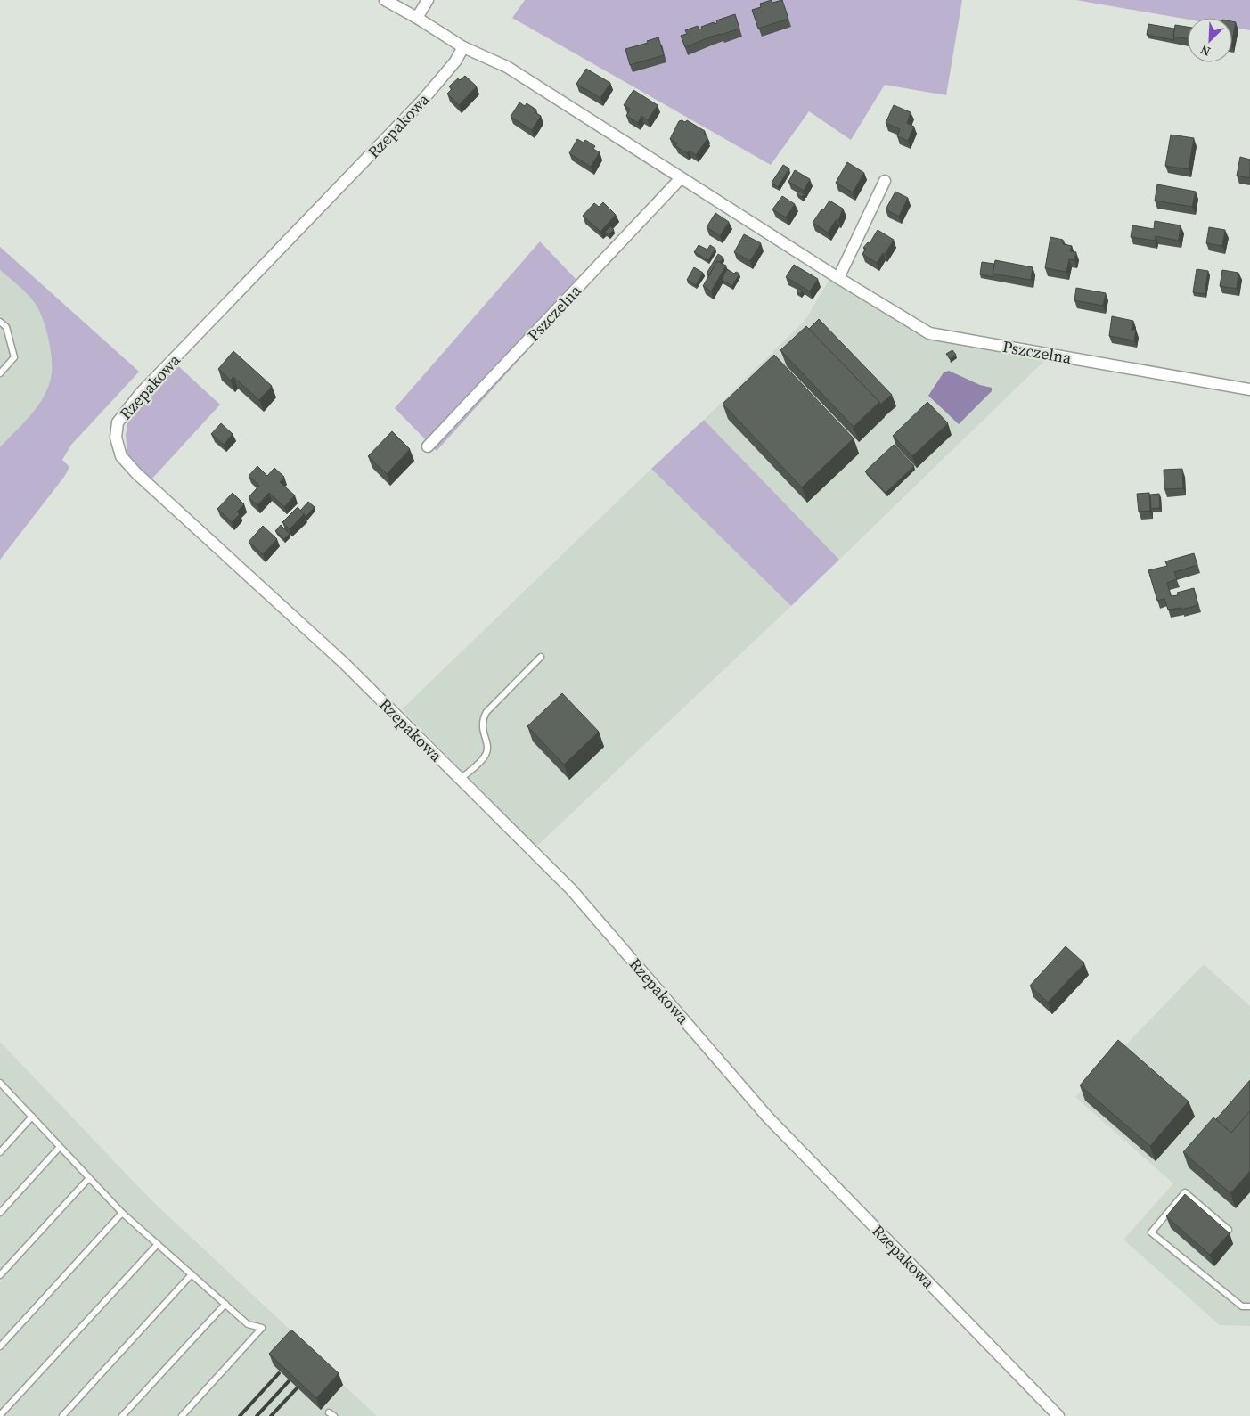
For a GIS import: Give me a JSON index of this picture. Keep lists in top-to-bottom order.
{
  "streets": {
    "street": ["Rzepakowa", "Pszczelna"]
  },
  "crossings": [
    ["Rzepakowa", "Pszczelna"]
  ],
  "north": "bottom left"
}
